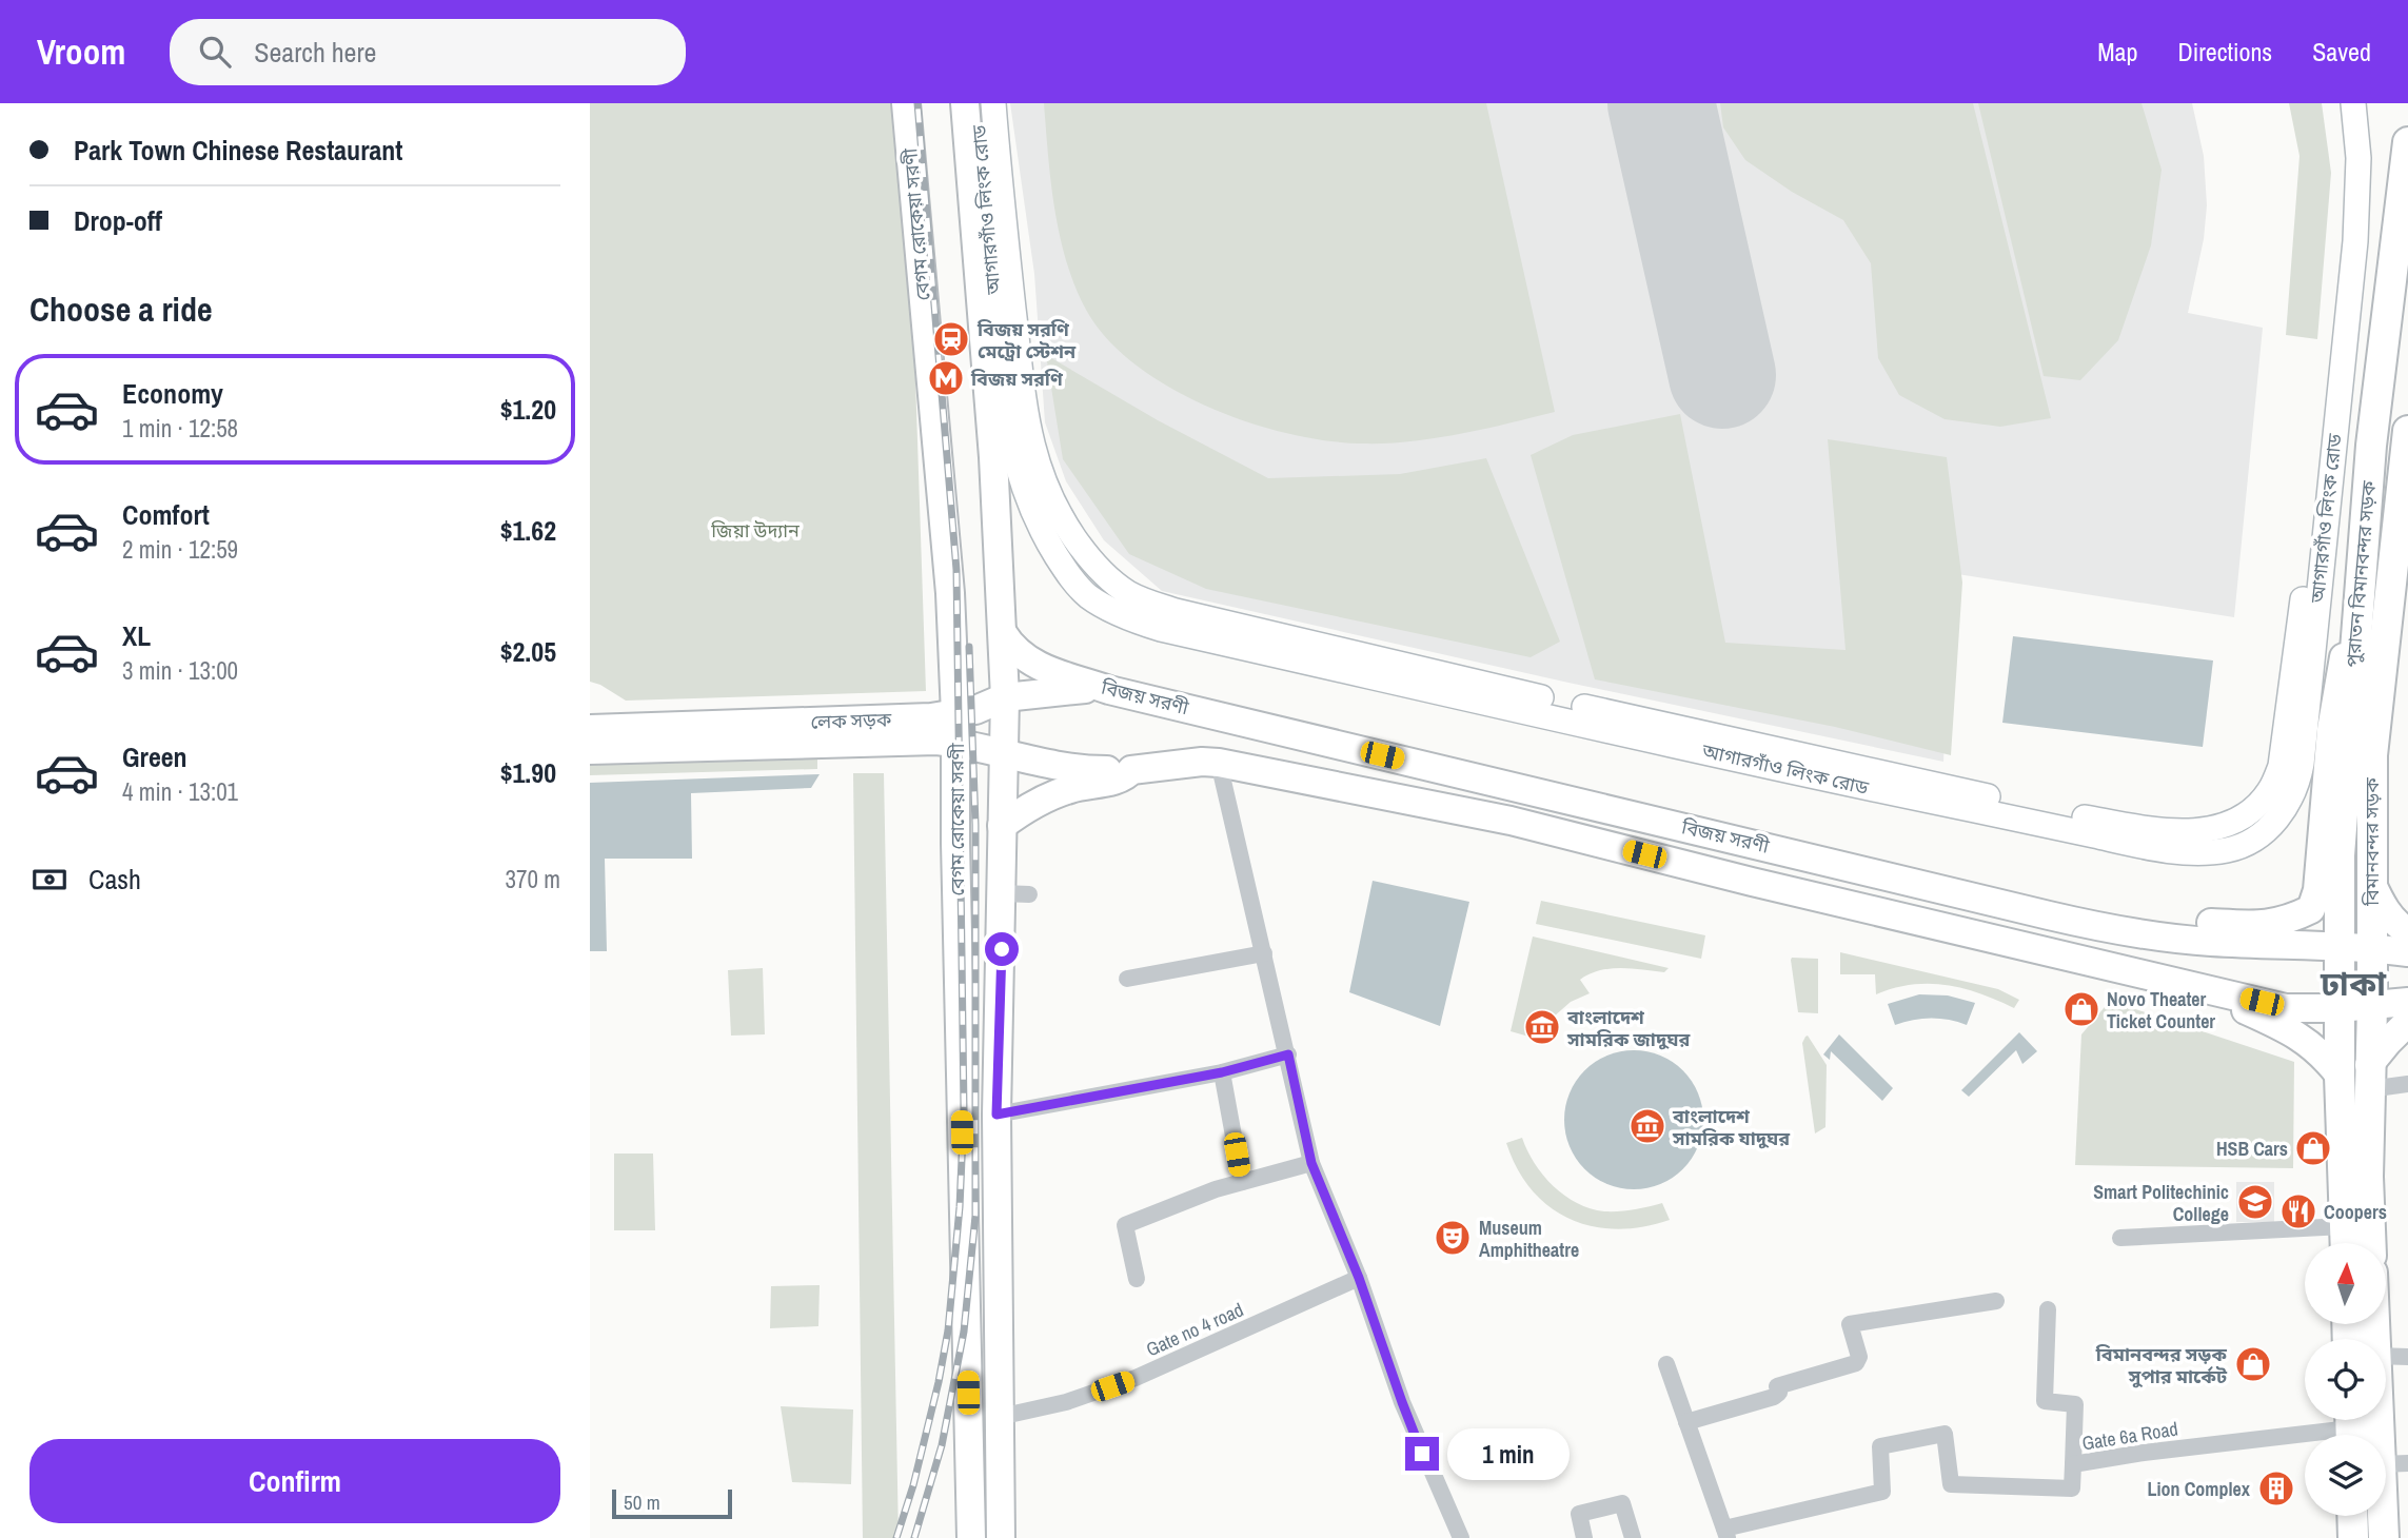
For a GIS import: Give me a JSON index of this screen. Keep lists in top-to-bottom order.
{
  "streets": {
    "highway": ["পুরাতন বিমানবন্দর সড়ক", "বিমানবন্দর সড়ক"],
    "main road": [
      "আগারগাঁও লিংক রোড",
      "বেগম রোকেয়া সরণী",
      "বিজয় সরণী",
      "লেক সড়ক"
    ],
    "street": ["Gate no 4 road", "Gate 6a Road"]
  },
  "crossings": [
    ["বেগম রোকেয়া সরণী", "লেক সড়ক"],
    ["পুরাতন বিমানবন্দর সড়ক", "বিজয় সরণী"],
    ["বিজয় সরণী", "লেক সড়ক"],
    ["বিজয় সরণী", "বিমানবন্দর সড়ক"]
  ],
  "districts": ["ঢাকা"],
  "parks": ["জিয়া উদ্যান"],
  "places": {
    "station": ["বিজয় সরণি মেট্রো স্টেশন"],
    "metro station": ["বিজয় সরণি"],
    "shop": ["Novo Theater Ticket Counter", "HSB Cars", "বিমানবন্দর সড়ক সুপার মার্কেট"],
    "museum": ["বাংলাদেশ সামরিক জাদুঘর", "বাংলাদেশ সামরিক যাদুঘর"],
    "school or university": ["Smart Politechinic College"],
    "restaurant": ["Coopers"],
    "theatre": ["Museum Amphitheatre"],
    "building": ["Lion Complex"]
  },
  "scale_bar": "50 m",
  "north": "top",
  "page": {
    "header": "Vroom",
    "search": "Search here",
    "nav": ["Map", "Directions", "Saved"],
    "banner": ["Park Town Chinese Restaurant", "Drop-off"],
    "heading": "Choose a ride",
    "list": [
      {
        "name": "Economy",
        "note": "1 min · 12:58",
        "value": "$1.20"
      },
      {
        "name": "Comfort",
        "note": "2 min · 12:59",
        "value": "$1.62"
      },
      {
        "name": "XL",
        "note": "3 min · 13:00",
        "value": "$2.05"
      },
      {
        "name": "Green",
        "note": "4 min · 13:01",
        "value": "$1.90"
      }
    ],
    "pay": ["Cash", "370 m"],
    "buttons": "Confirm",
    "bubble": "1 min",
    "scale": "50 m"
  }
}
